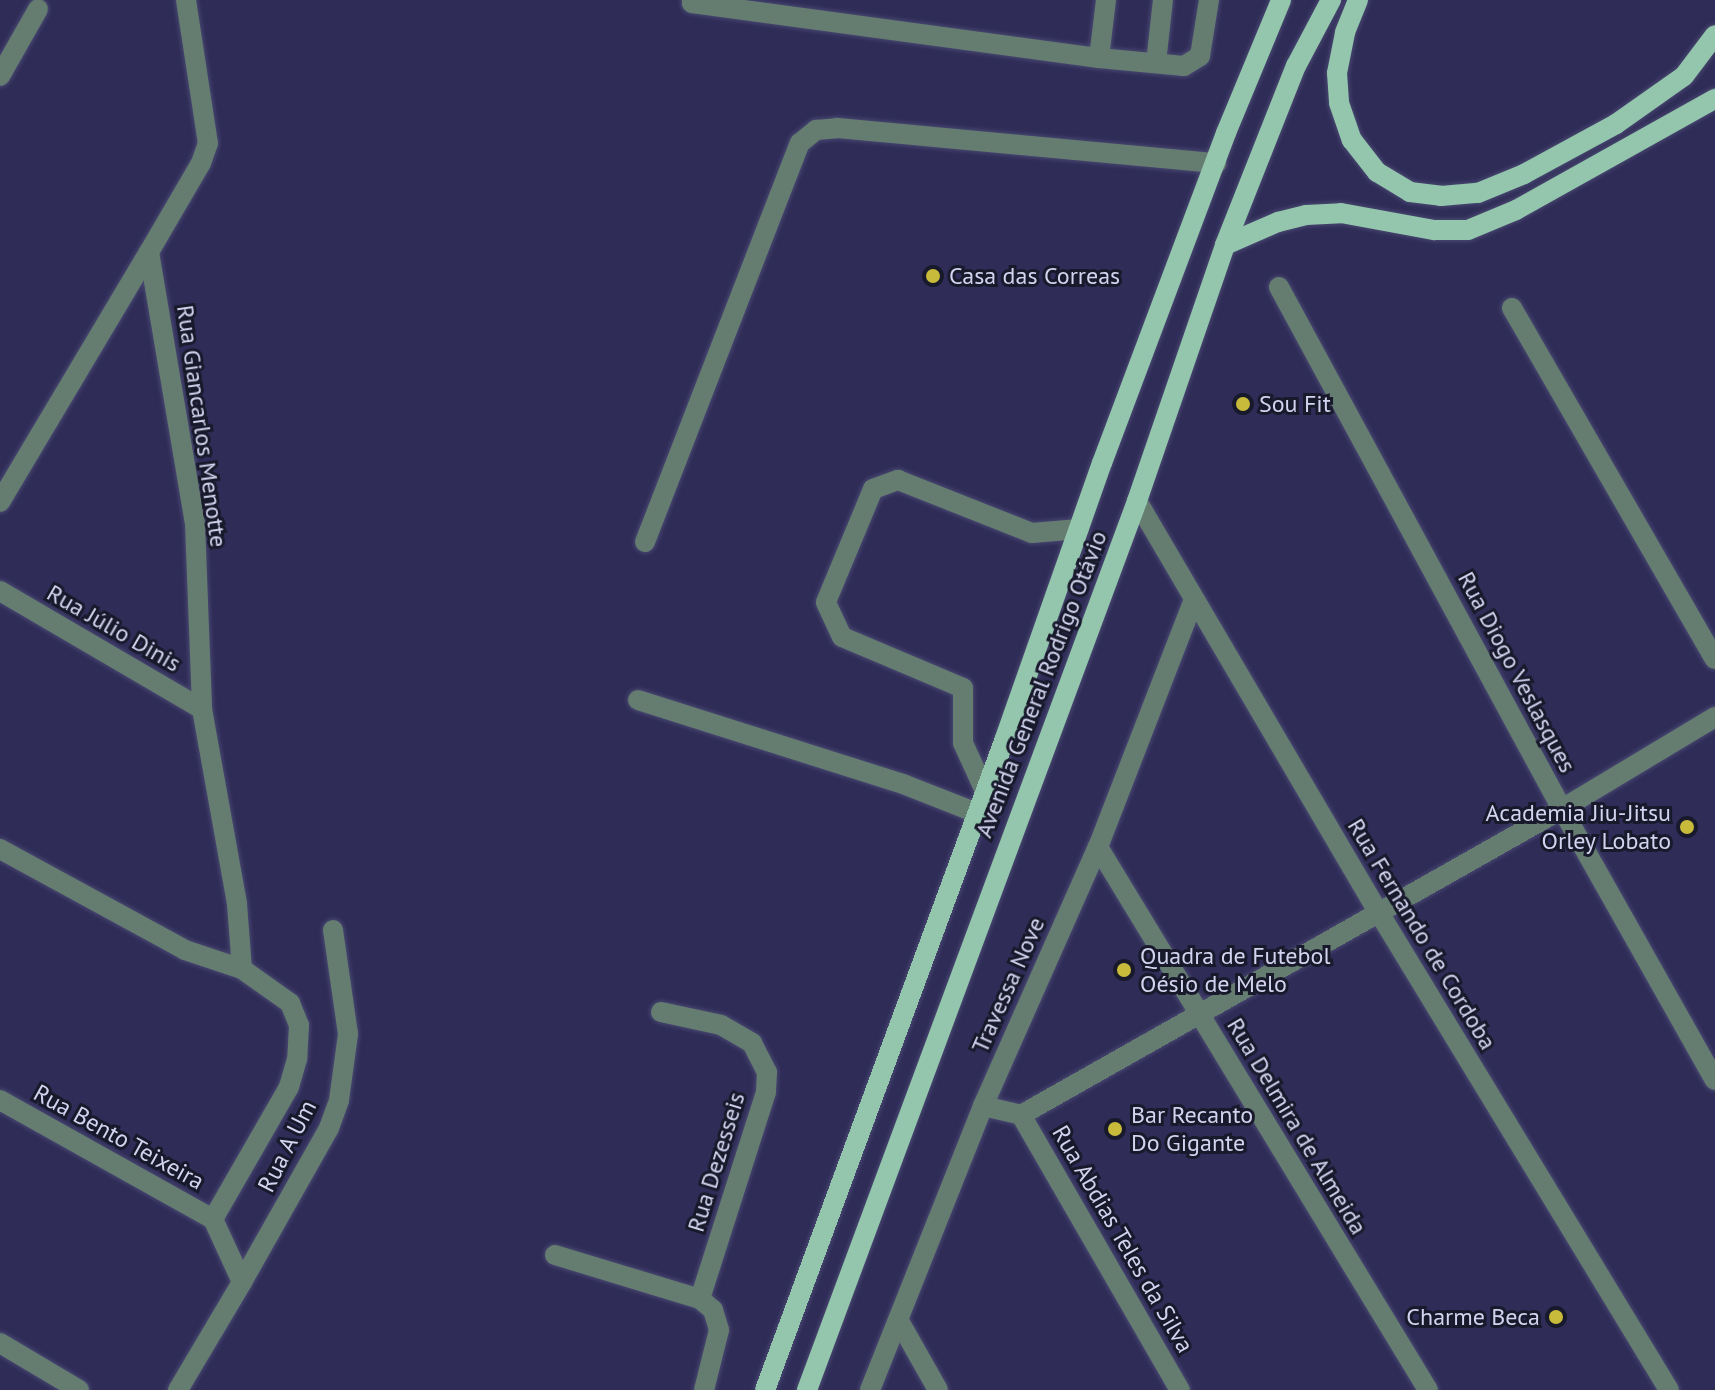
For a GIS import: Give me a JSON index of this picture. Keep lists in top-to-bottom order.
{
  "streets": {
    "main road": ["Avenida General Rodrigo Otávio"],
    "street": [
      "Rua Giancarlos Menotte",
      "Rua Júlio Dinis",
      "Rua Diogo Veslasques",
      "Rua Fernando de Cordoba",
      "Travessa Nove",
      "Rua Delmira de Almeida",
      "Rua Bento Teixeira",
      "Rua A Um",
      "Rua Dezesseis",
      "Rua Abdias Teles da Silva"
    ]
  },
  "crossings": [
    ["Rua Giancarlos Menotte", "Rua Júlio Dinis"],
    ["Avenida General Rodrigo Otávio", "Rua Fernando de Cordoba"],
    ["Rua Fernando de Cordoba", "Travessa Nove"],
    ["Travessa Nove", "Rua Delmira de Almeida"]
  ],
  "places": [
    "Casa das Correas",
    "Sou Fit",
    "Academia Jiu-Jitsu Orley Lobato",
    "Quadra de Futebol Oésio de Melo",
    "Bar Recanto Do Gigante",
    "Charme Beca"
  ]
}
